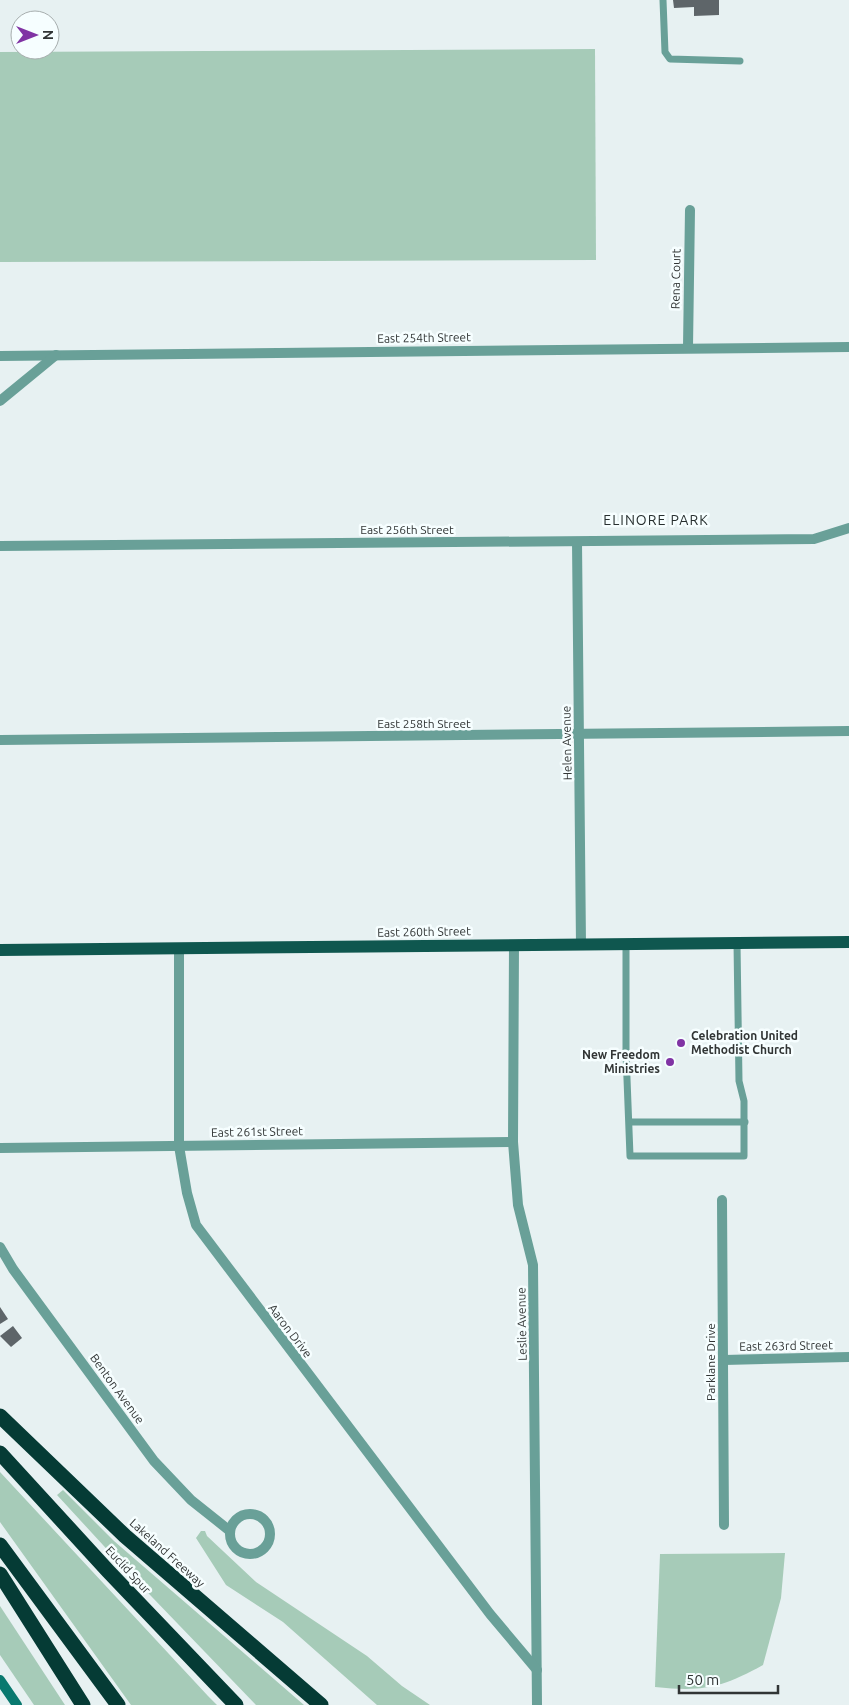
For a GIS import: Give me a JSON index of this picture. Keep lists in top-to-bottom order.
{
  "streets": {
    "highway": ["Lakeland Freeway", "Euclid Spur"],
    "main road": ["East 260th Street"],
    "street": [
      "Rena Court",
      "East 254th Street",
      "East 256th Street",
      "East 258th Street",
      "Helen Avenue",
      "East 261st Street",
      "Leslie Avenue",
      "Aaron Drive",
      "East 263rd Street",
      "Parklane Drive",
      "Benton Avenue"
    ]
  },
  "crossings": [
    ["Rena Court", "East 254th Street"],
    ["East 256th Street", "Helen Avenue"],
    ["East 258th Street", "Helen Avenue"],
    ["Helen Avenue", "East 260th Street"],
    ["East 260th Street", "Leslie Avenue"],
    ["East 260th Street", "Aaron Drive"],
    ["East 261st Street", "Leslie Avenue"],
    ["East 261st Street", "Aaron Drive"],
    ["Leslie Avenue", "Aaron Drive"],
    ["East 263rd Street", "Parklane Drive"]
  ],
  "districts": ["ELINORE PARK"],
  "places": ["Celebration United Methodist Church", "New Freedom Ministries"],
  "scale_bar": "50 m",
  "north": "right"
}
